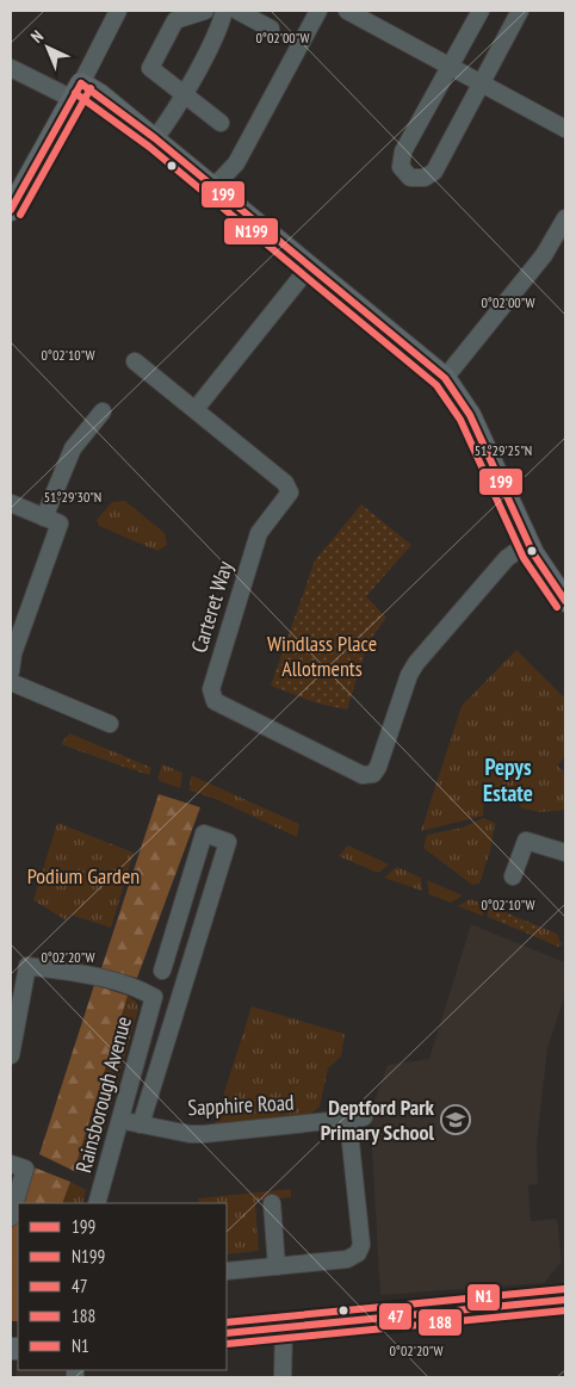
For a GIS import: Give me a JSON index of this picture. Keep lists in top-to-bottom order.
{
  "streets": {
    "street": ["Carteret Way", "Rainsborough Avenue", "Sapphire Road"]
  },
  "crossings": [
    ["Rainsborough Avenue", "Sapphire Road"]
  ],
  "districts": ["Pepys Estate"],
  "parks": ["Windlass Place Allotments", "Podium Garden"],
  "places": {
    "school or university": ["Deptford Park Primary School"]
  },
  "lines": [
    "transit line 199",
    "transit line N199",
    "transit line N1",
    "transit line 47",
    "transit line 188"
  ],
  "legend": [
    "199",
    "N199",
    "47",
    "188",
    "N1"
  ],
  "north": "top left",
  "coordinates": [
    "0°02'00\"W",
    "0°02'10\"W",
    "51°29'25\"N",
    "51°29'30\"N",
    "0°02'20\"W"
  ]
}
